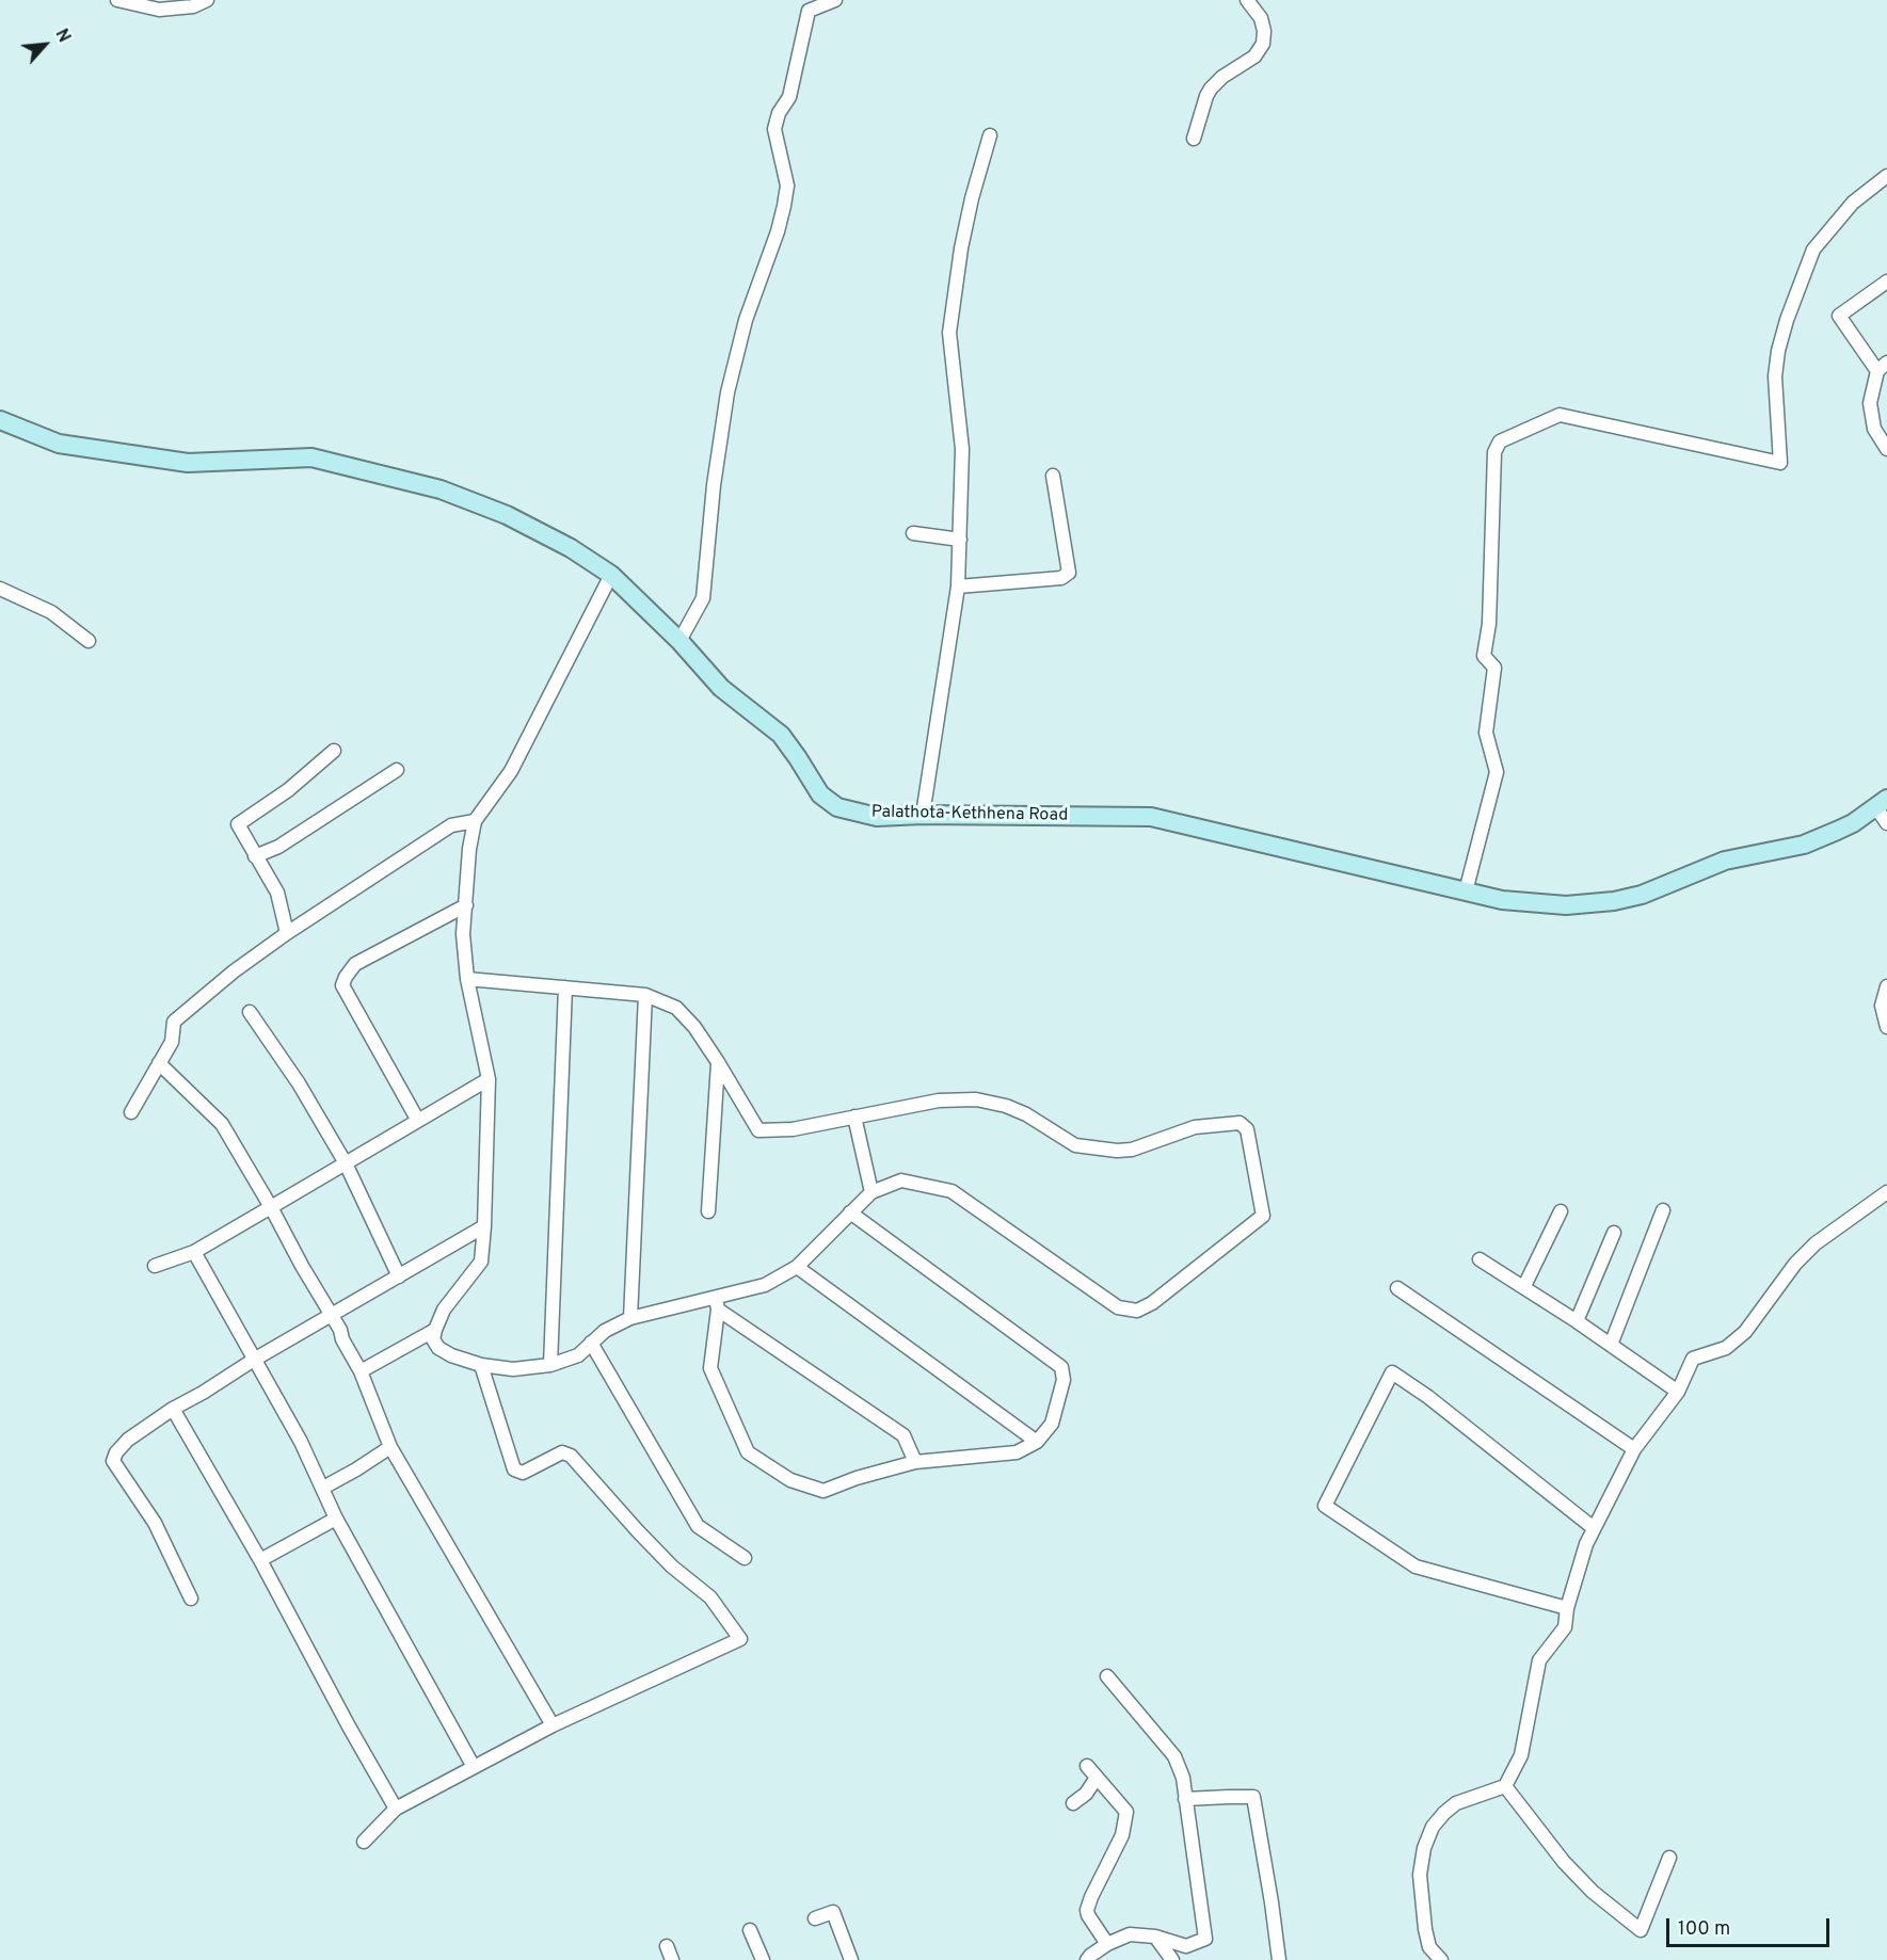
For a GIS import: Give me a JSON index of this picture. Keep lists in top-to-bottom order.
{
  "streets": {
    "street": ["Palathota-Kethhena Road"]
  },
  "scale_bar": "100 m",
  "north": "top right"
}
